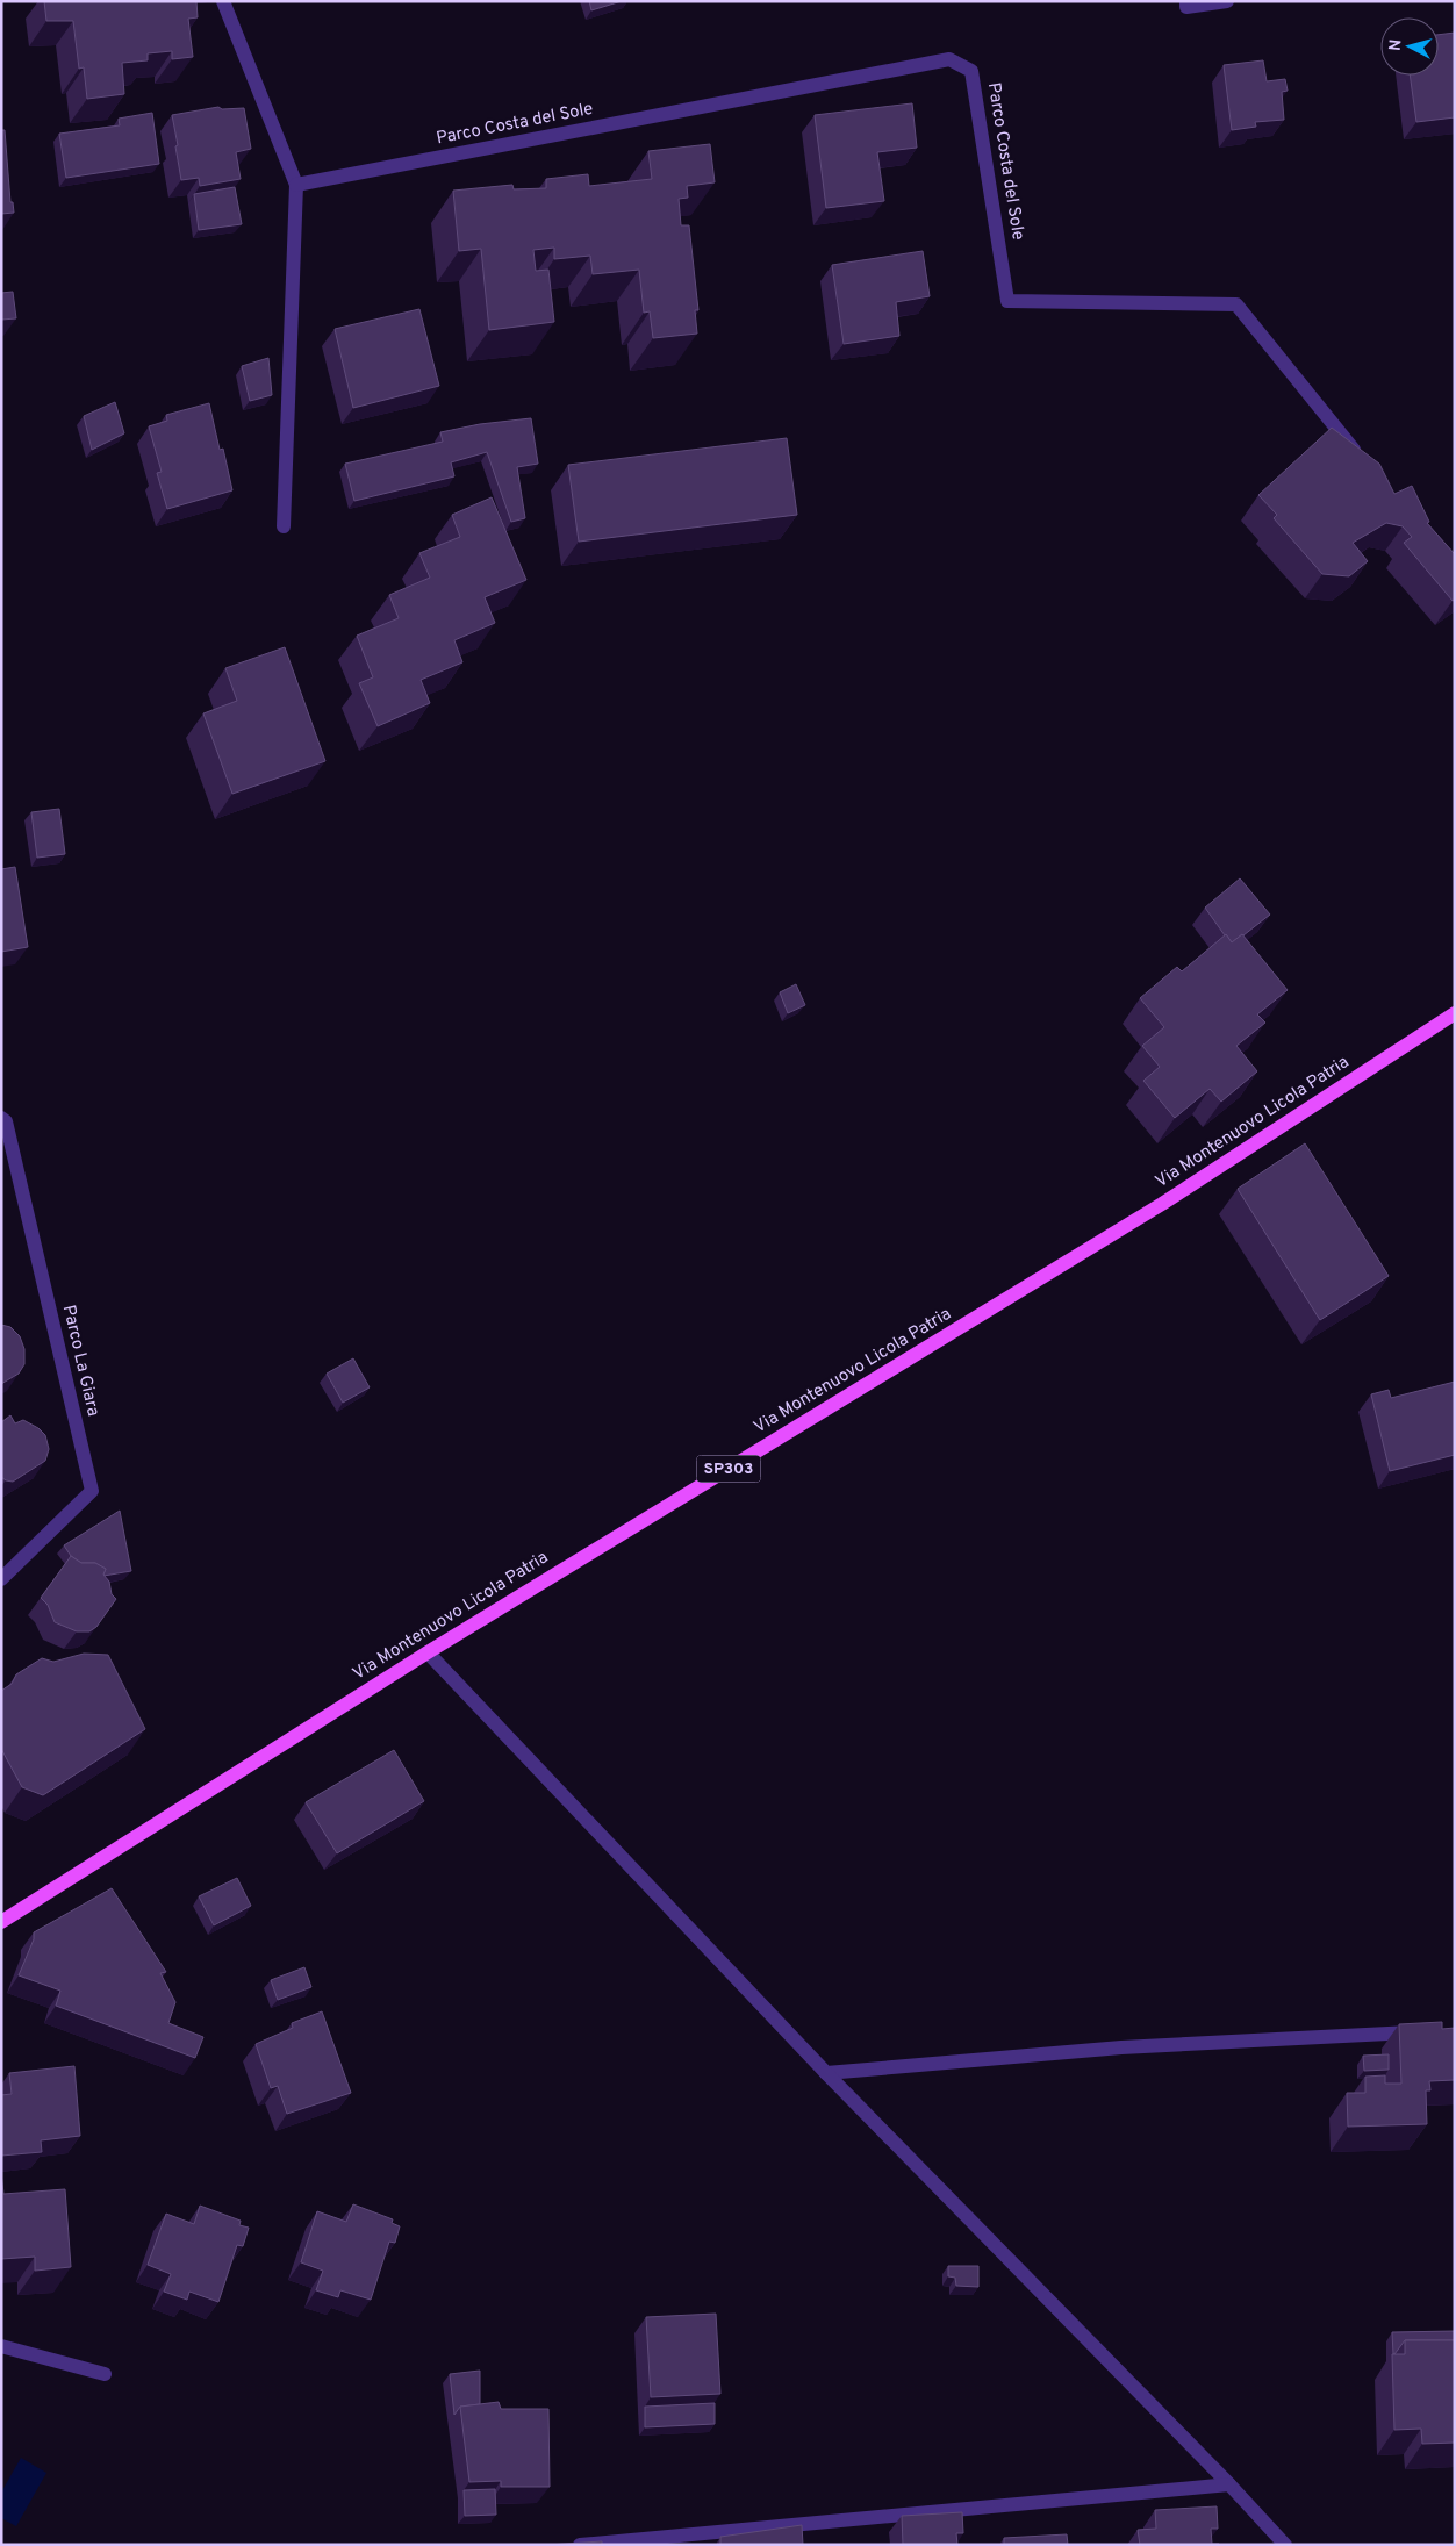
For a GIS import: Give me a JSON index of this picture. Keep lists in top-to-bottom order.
{
  "streets": {
    "main road": ["Via Montenuovo Licola Patria", "SP303"],
    "street": ["Parco Costa del Sole", "Parco La Giara"]
  },
  "north": "left"
}
